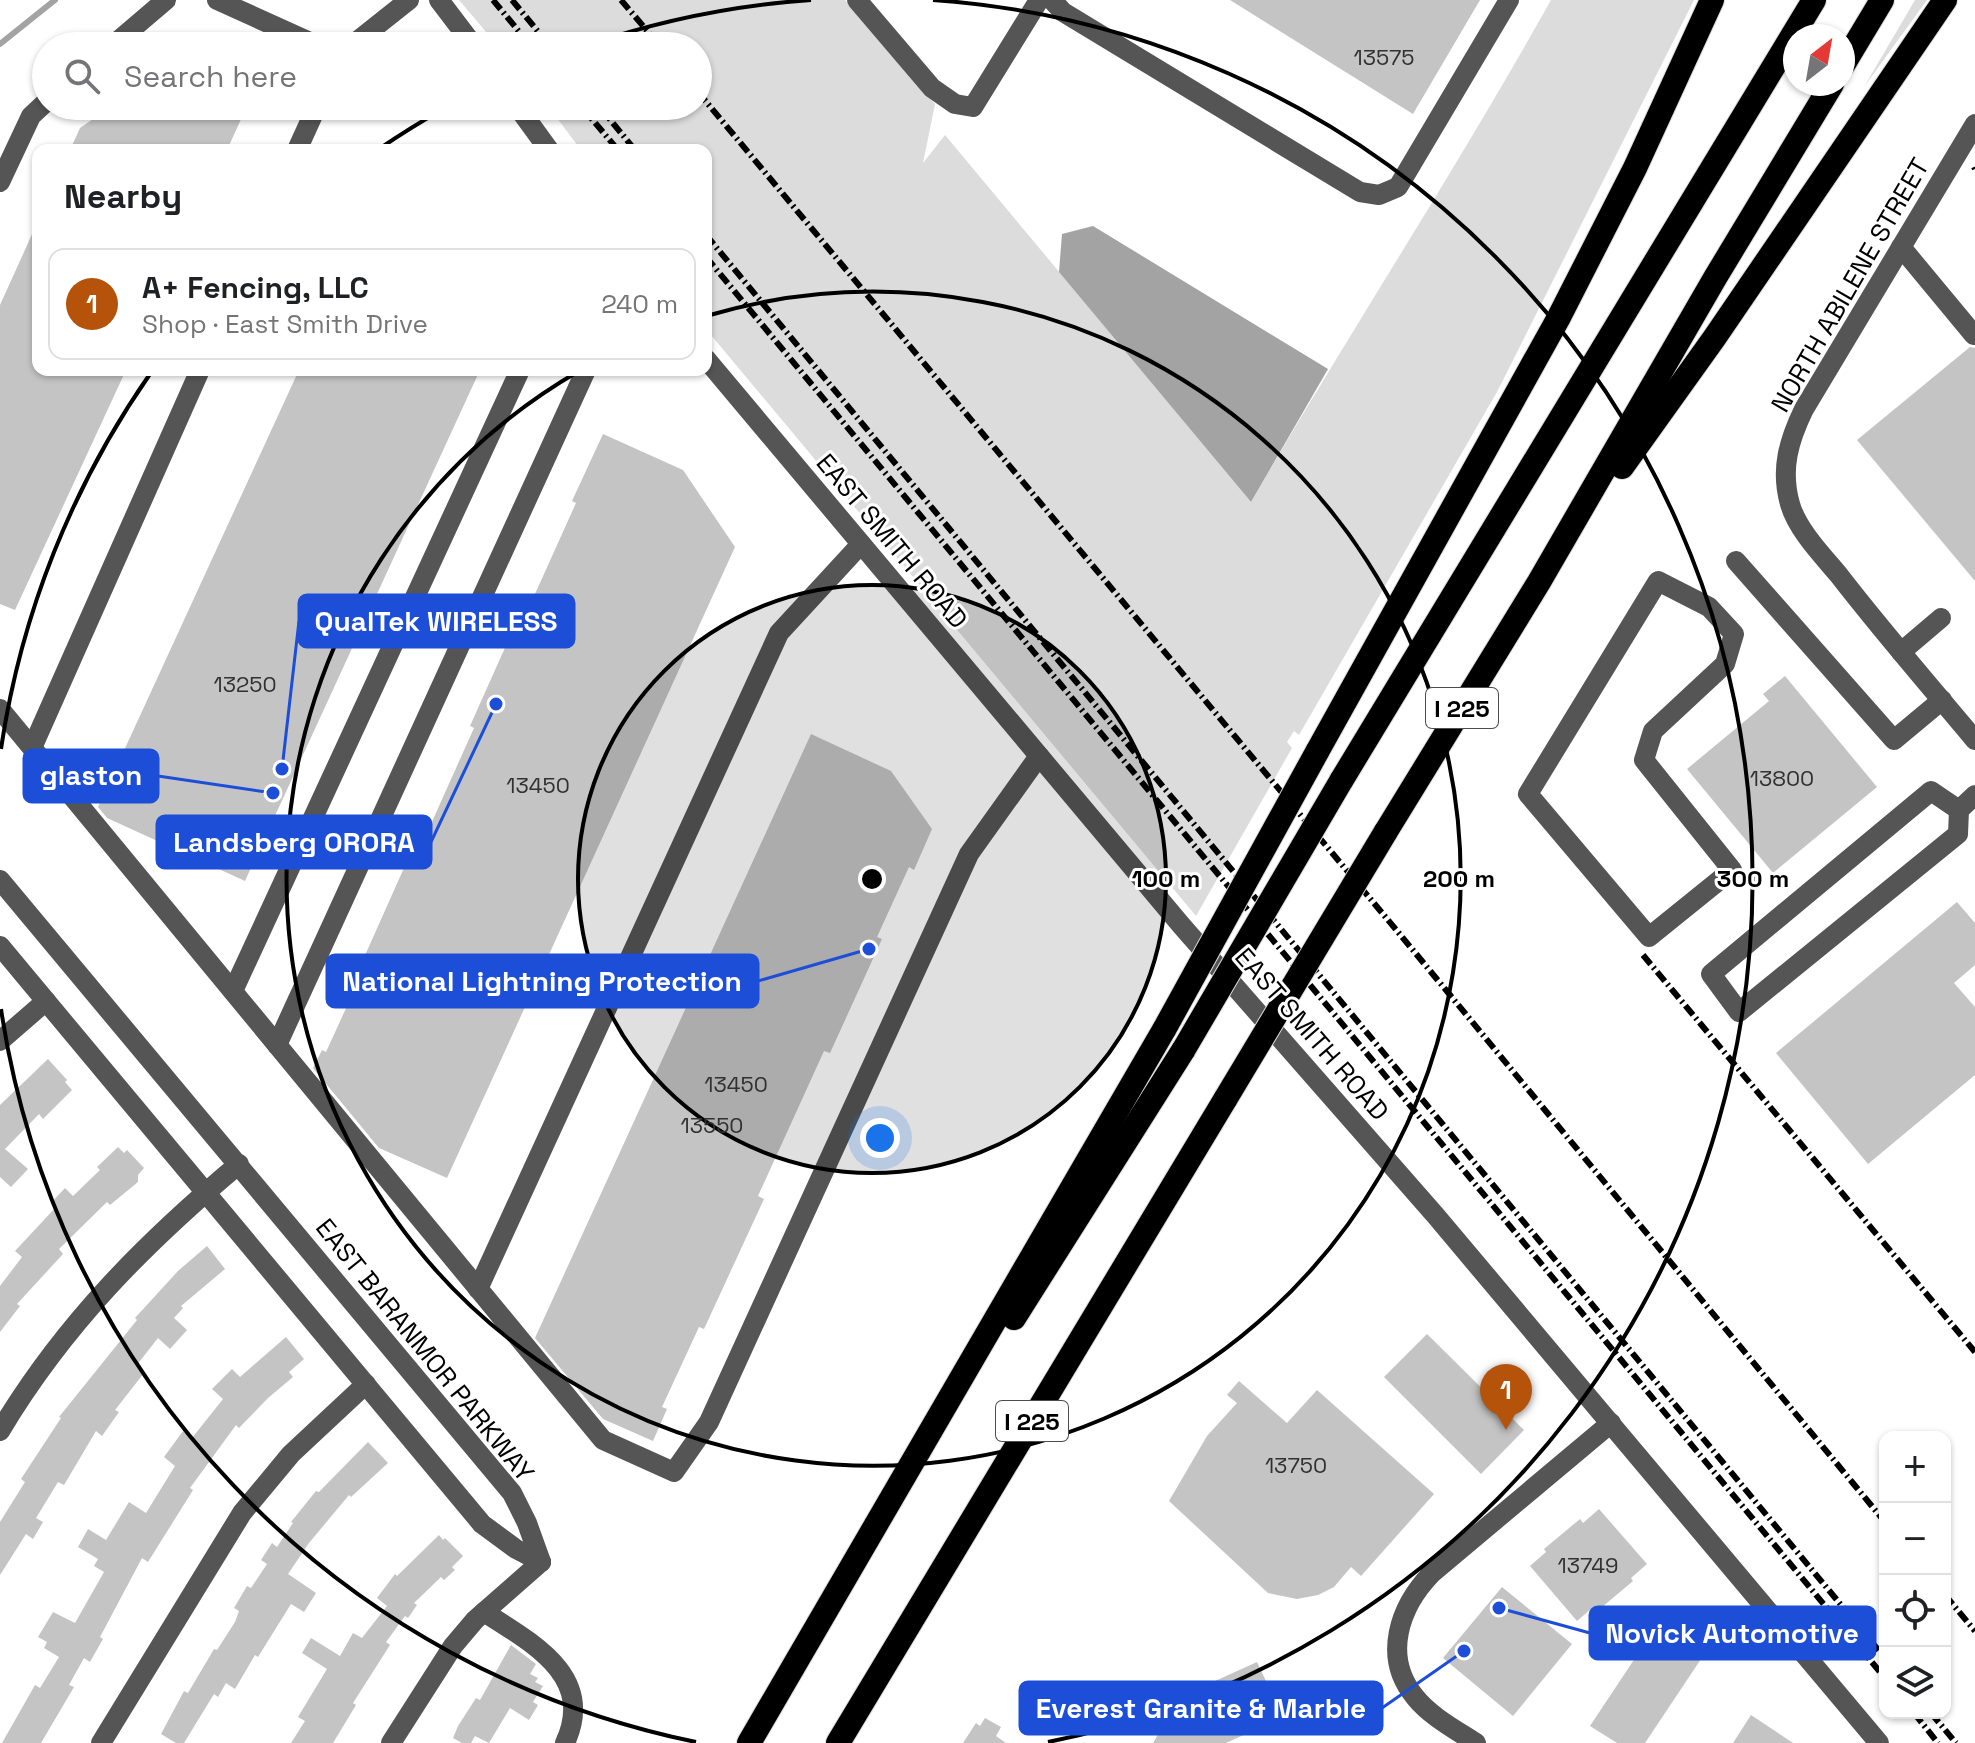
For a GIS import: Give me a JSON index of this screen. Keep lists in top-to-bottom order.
{
  "streets": {
    "highway": ["I 225"],
    "street": ["NORTH ABILENE STREET", "EAST SMITH ROAD", "EAST BARANMOR PARKWAY"]
  },
  "places": [
    "Landsberg ORORA",
    "QualTek WIRELESS",
    "glaston",
    "National Lightning Protection",
    "Novick Automotive",
    "Everest Granite & Marble"
  ],
  "house_numbers": [
    "13575",
    "13250",
    "13800",
    "13450",
    "13450",
    "13550",
    "13750",
    "13749"
  ],
  "north": "top right",
  "page": {
    "search": "Search here",
    "heading": "Nearby",
    "list": [
      {
        "mark": "1",
        "name": "A+ Fencing, LLC",
        "note": "Shop · East Smith Drive",
        "value": "240 m"
      }
    ],
    "pins": "1",
    "map_buttons": ["+", "−"]
  },
  "rings": ["100 m", "200 m", "300 m"]
}
